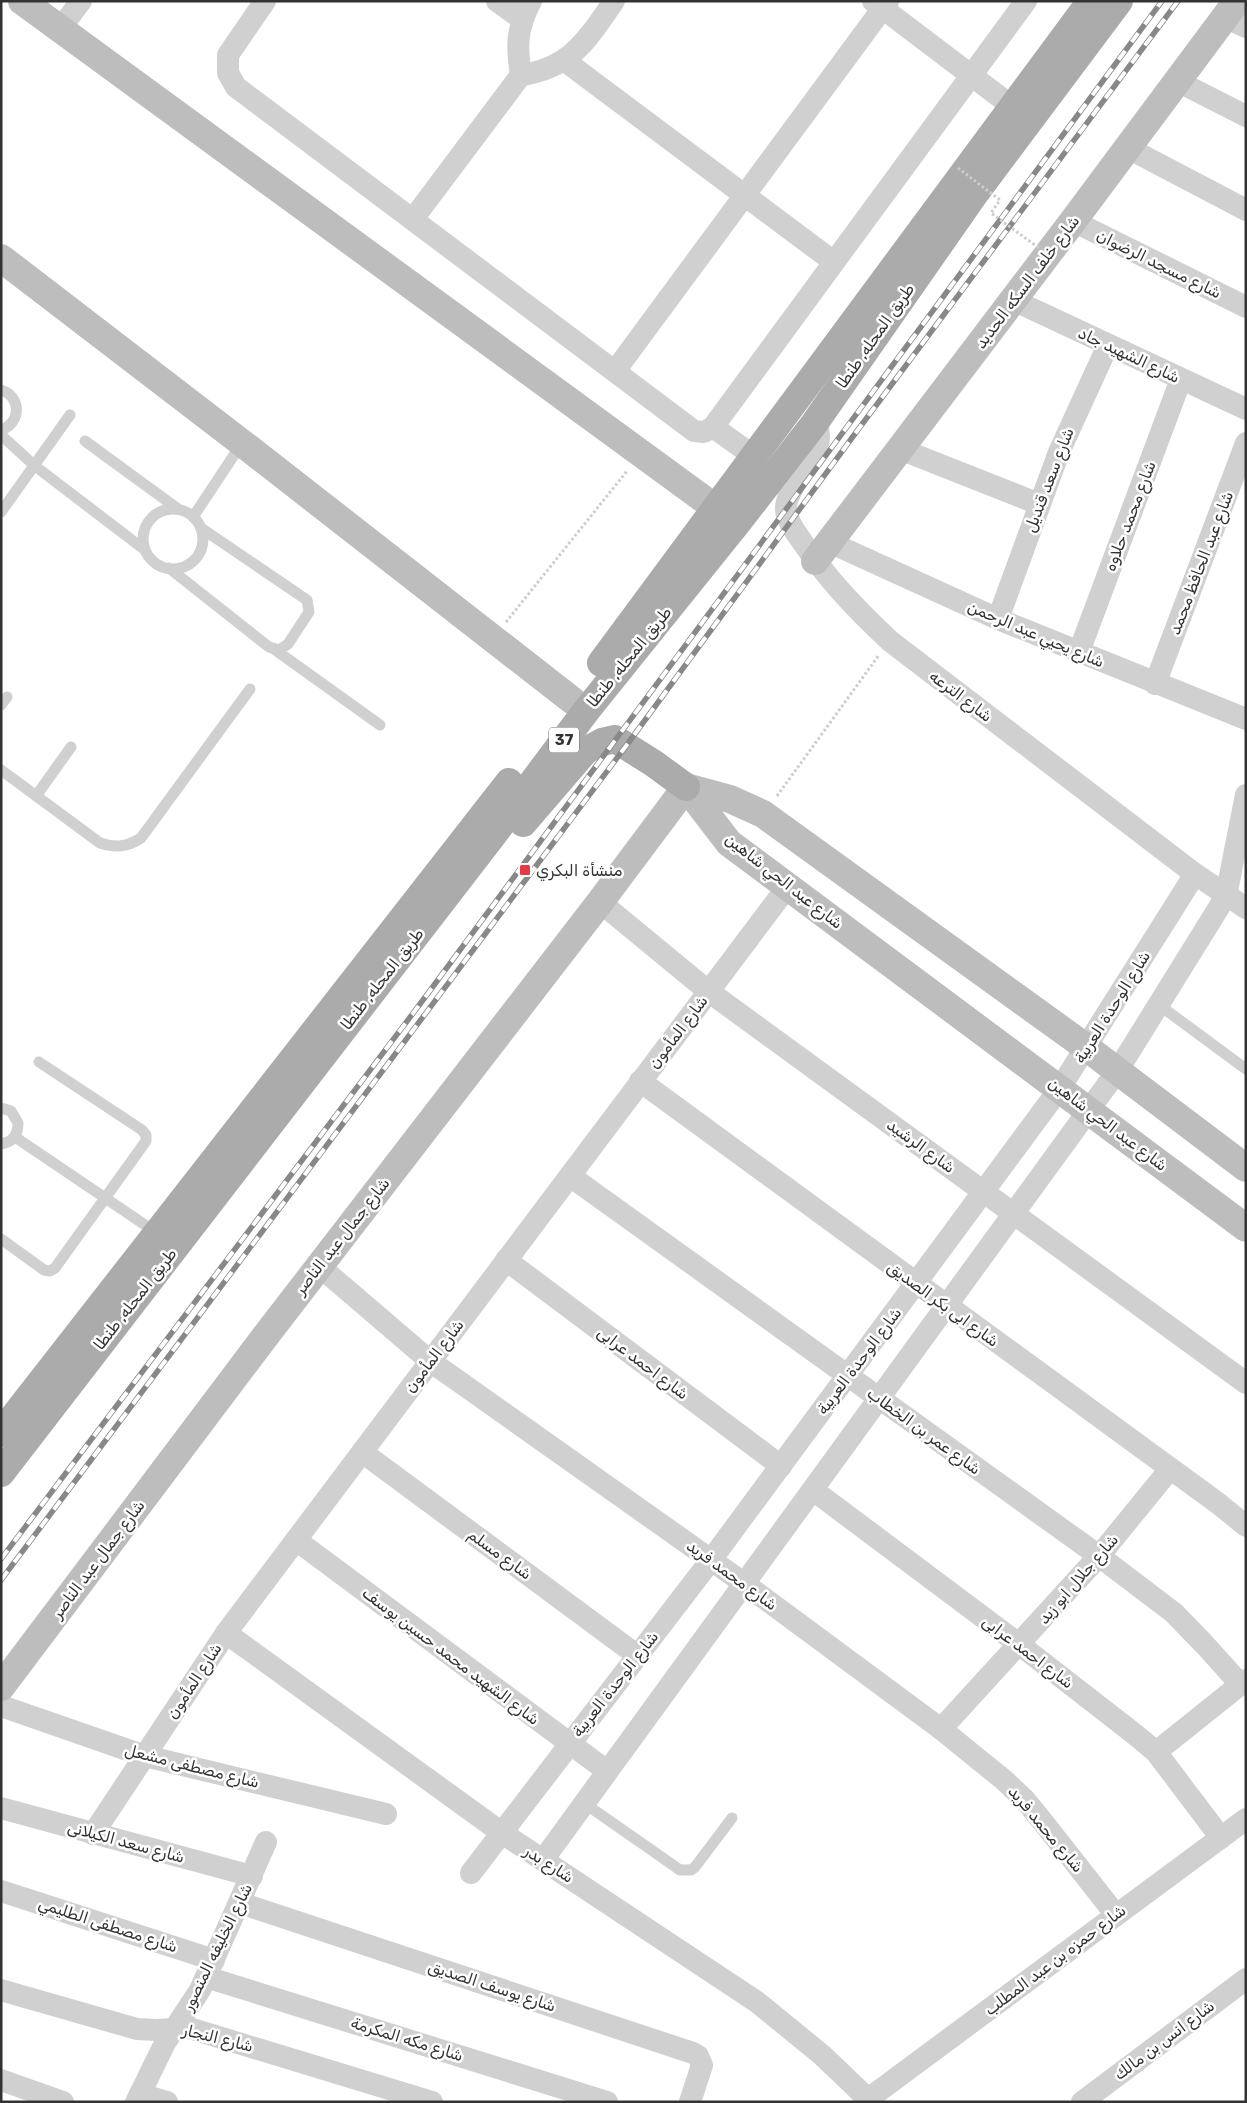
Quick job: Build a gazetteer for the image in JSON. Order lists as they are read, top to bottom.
{
  "streets": {
    "main road": ["طريق المحله, طنطا", "37"],
    "street": [
      "شارع مسجد الرضوان",
      "شارع خلف السكه الحديد",
      "شارع الشهيد جاد",
      "شارع سعد قنديل",
      "شارع محمد حلاوه",
      "شارع عبد الحافظ محمد",
      "شارع يحيي عبد الرحمن",
      "شارع الترعه",
      "شارع عبد الحي شاهين",
      "شارع الوحدة العربية",
      "شارع المأمون",
      "شارع الرشيد",
      "شارع جمال عبد الناصر",
      "شارع ابى بكر الصديق",
      "شارع احمد عرابى",
      "شارع عمر بن الخطاب",
      "شارع مسلم",
      "شارع محمد فريد",
      "شارع جلال ابو زيد",
      "شارع الشهيد محمد حسين يوسف",
      "شارع مصطفى مشعل",
      "شارع سعد الكيلانى",
      "شارع بدر",
      "شارع مصطفى الطليمي",
      "شارع الخليفه المنصور",
      "شارع حمزه بن عبد المطلب",
      "شارع يوسف الصديق",
      "شارع النجار",
      "شارع مكه المكرمة",
      "شارع انس بن مالك"
    ]
  },
  "crossings": [
    ["شارع مسجد الرضوان", "شارع خلف السكه الحديد"],
    ["شارع خلف السكه الحديد", "شارع الشهيد جاد"],
    ["شارع خلف السكه الحديد", "شارع يحيي عبد الرحمن"],
    ["شارع خلف السكه الحديد", "شارع الترعه"],
    ["طريق المحله, طنطا", "شارع الترعه"],
    ["شارع الشهيد جاد", "شارع سعد قنديل"],
    ["شارع الشهيد جاد", "شارع محمد حلاوه"],
    ["شارع سعد قنديل", "شارع يحيي عبد الرحمن"],
    ["شارع محمد حلاوه", "شارع يحيي عبد الرحمن"],
    ["شارع عبد الحافظ محمد", "شارع يحيي عبد الرحمن"],
    ["شارع يحيي عبد الرحمن", "شارع الترعه"],
    ["شارع الترعه", "شارع الوحدة العربية"],
    ["شارع عبد الحي شاهين", "شارع الوحدة العربية"],
    ["شارع عبد الحي شاهين", "شارع المأمون"],
    ["شارع عبد الحي شاهين", "شارع جمال عبد الناصر"],
    ["شارع الوحدة العربية", "شارع الرشيد"],
    ["شارع الوحدة العربية", "شارع ابى بكر الصديق"],
    ["شارع الوحدة العربية", "شارع احمد عرابى"],
    ["شارع الوحدة العربية", "شارع عمر بن الخطاب"],
    ["شارع الوحدة العربية", "شارع مسلم"],
    ["شارع الوحدة العربية", "شارع محمد فريد"],
    ["شارع الوحدة العربية", "شارع الشهيد محمد حسين يوسف"],
    ["شارع الوحدة العربية", "شارع بدر"],
    ["شارع المأمون", "شارع الرشيد"],
    ["شارع المأمون", "شارع ابى بكر الصديق"],
    ["شارع المأمون", "شارع احمد عرابى"],
    ["شارع المأمون", "شارع عمر بن الخطاب"],
    ["شارع المأمون", "شارع مسلم"],
    ["شارع المأمون", "شارع محمد فريد"],
    ["شارع المأمون", "شارع الشهيد محمد حسين يوسف"],
    ["شارع المأمون", "شارع مصطفى مشعل"],
    ["شارع المأمون", "شارع سعد الكيلانى"],
    ["شارع المأمون", "شارع بدر"],
    ["شارع الرشيد", "شارع جمال عبد الناصر"],
    ["شارع جمال عبد الناصر", "شارع محمد فريد"],
    ["شارع ابى بكر الصديق", "شارع جلال ابو زيد"],
    ["شارع احمد عرابى", "شارع جلال ابو زيد"],
    ["شارع احمد عرابى", "شارع حمزه بن عبد المطلب"],
    ["شارع عمر بن الخطاب", "شارع جلال ابو زيد"],
    ["شارع محمد فريد", "شارع جلال ابو زيد"],
    ["شارع محمد فريد", "شارع حمزه بن عبد المطلب"],
    ["شارع سعد الكيلانى", "شارع الخليفه المنصور"],
    ["شارع بدر", "شارع حمزه بن عبد المطلب"],
    ["شارع مصطفى الطليمي", "شارع الخليفه المنصور"],
    ["شارع مصطفى الطليمي", "شارع مكه المكرمة"],
    ["شارع الخليفه المنصور", "شارع يوسف الصديق"],
    ["شارع الخليفه المنصور", "شارع النجار"],
    ["شارع الخليفه المنصور", "شارع مكه المكرمة"]
  ],
  "places": {
    "transit": ["منشأة البكري"]
  }
}
